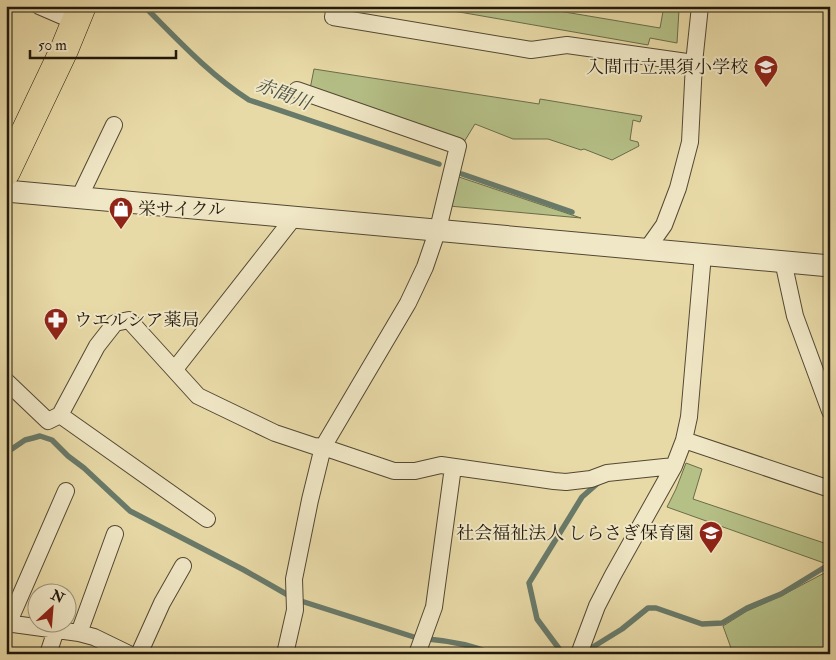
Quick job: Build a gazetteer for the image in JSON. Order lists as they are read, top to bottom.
{
  "water": ["赤間川"],
  "places": {
    "school or university": ["入間市立黒須小学校", "社会福祉法人 しらさぎ保育園"],
    "shop": ["栄サイクル"],
    "pharmacy": ["ウエルシア薬局"]
  },
  "scale_bar": "50 m",
  "north": "top right"
}
